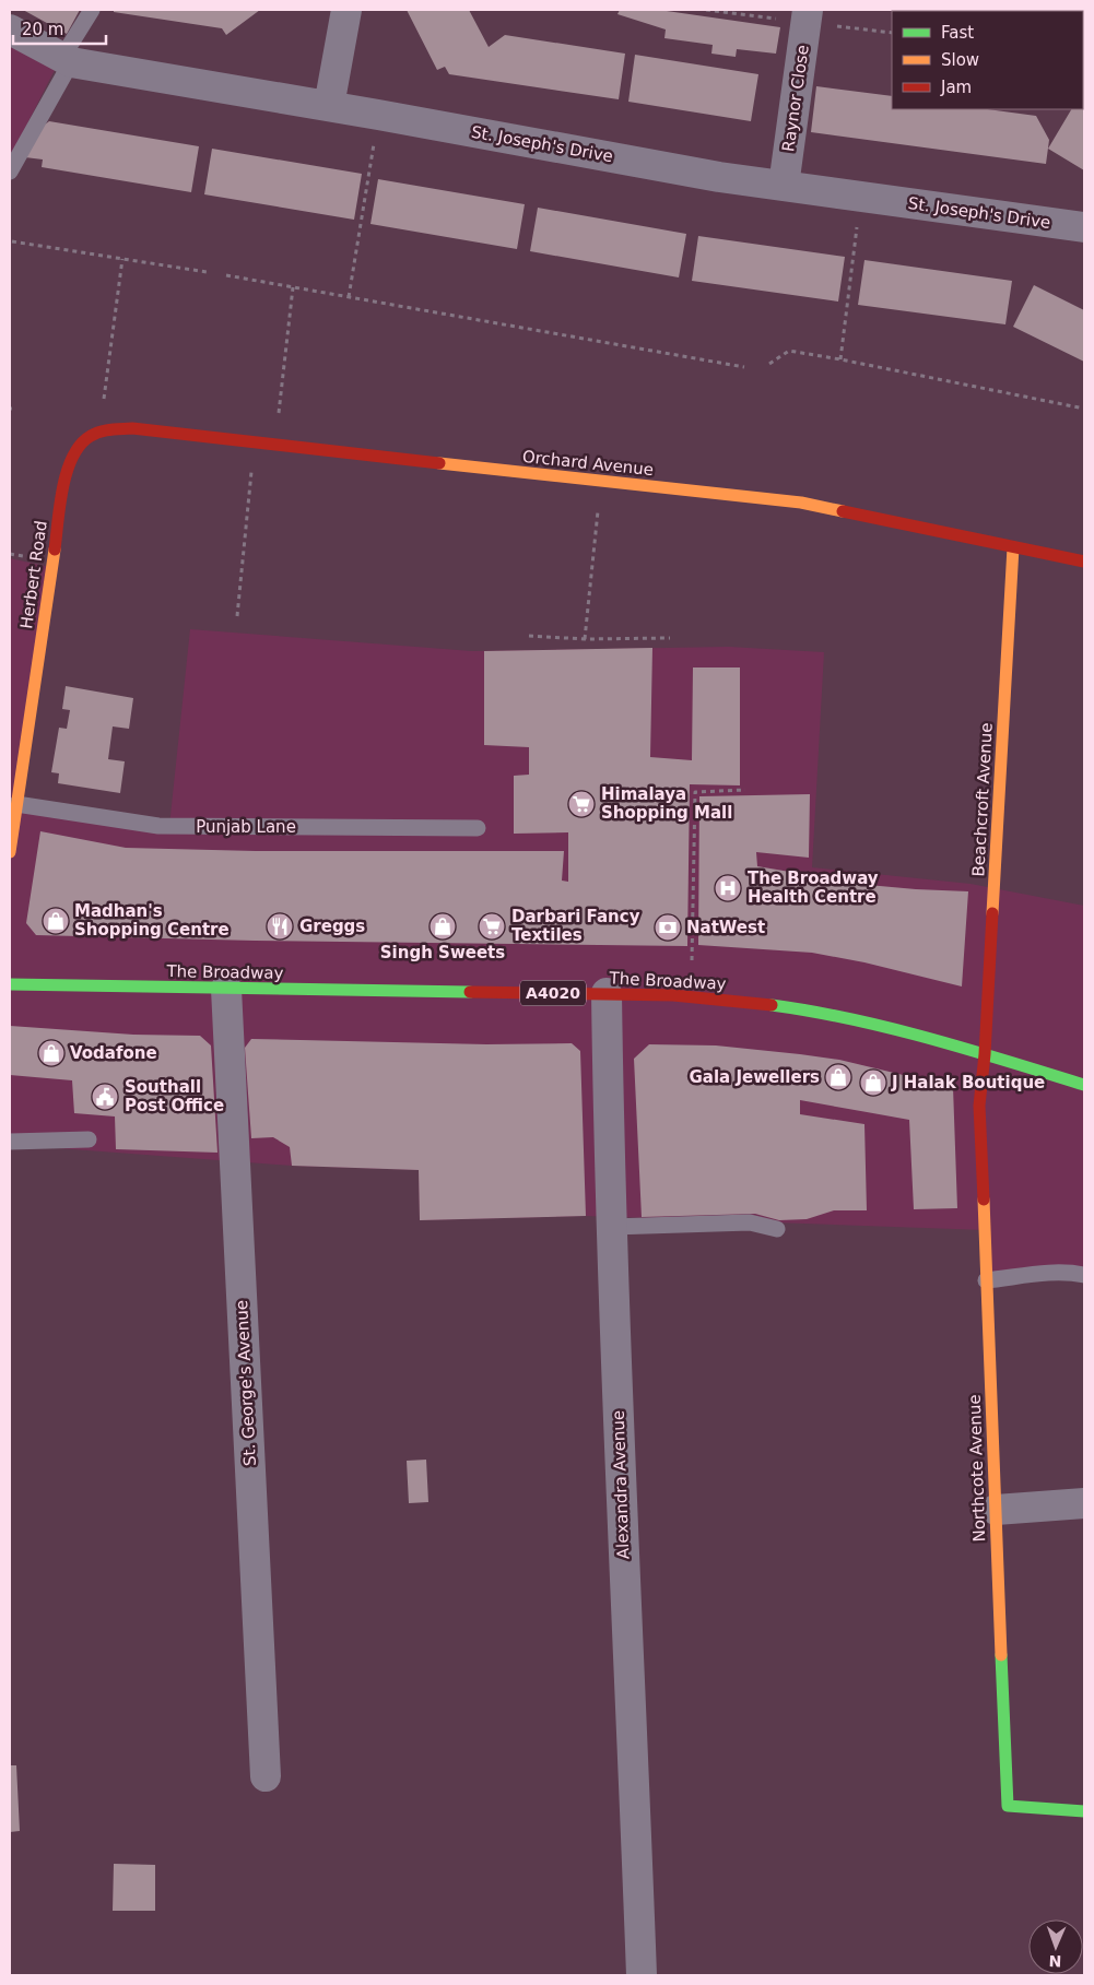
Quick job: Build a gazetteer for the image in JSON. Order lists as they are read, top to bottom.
{
  "streets": {
    "street": [
      "Raynor Close",
      "St. Joseph's Drive",
      "Orchard Avenue",
      "Herbert Road",
      "Beachcroft Avenue",
      "The Broadway",
      "A4020",
      "St. George's Avenue",
      "Northcote Avenue",
      "Alexandra Avenue"
    ],
    "lane": ["Punjab Lane"]
  },
  "crossings": [
    ["Raynor Close", "St. Joseph's Drive"],
    ["Orchard Avenue", "Herbert Road"],
    ["Orchard Avenue", "Beachcroft Avenue"],
    ["Herbert Road", "Punjab Lane"],
    ["Beachcroft Avenue", "The Broadway"],
    ["Beachcroft Avenue", "Northcote Avenue"],
    ["The Broadway", "St. George's Avenue"],
    ["The Broadway", "Northcote Avenue"],
    ["The Broadway", "Alexandra Avenue"]
  ],
  "places": {
    "supermarket": ["Himalaya Shopping Mall", "Darbari Fancy Textiles"],
    "hospital": ["The Broadway Health Centre"],
    "shop": [
      "Madhan's Shopping Centre",
      "Singh Sweets",
      "Vodafone",
      "Gala Jewellers",
      "J Halak Boutique"
    ],
    "restaurant": ["Greggs"],
    "bank": ["NatWest"],
    "public building": ["Southall Post Office"]
  },
  "legend": ["Fast", "Slow", "Jam"],
  "scale_bar": "20 m",
  "north": "bottom"
}
